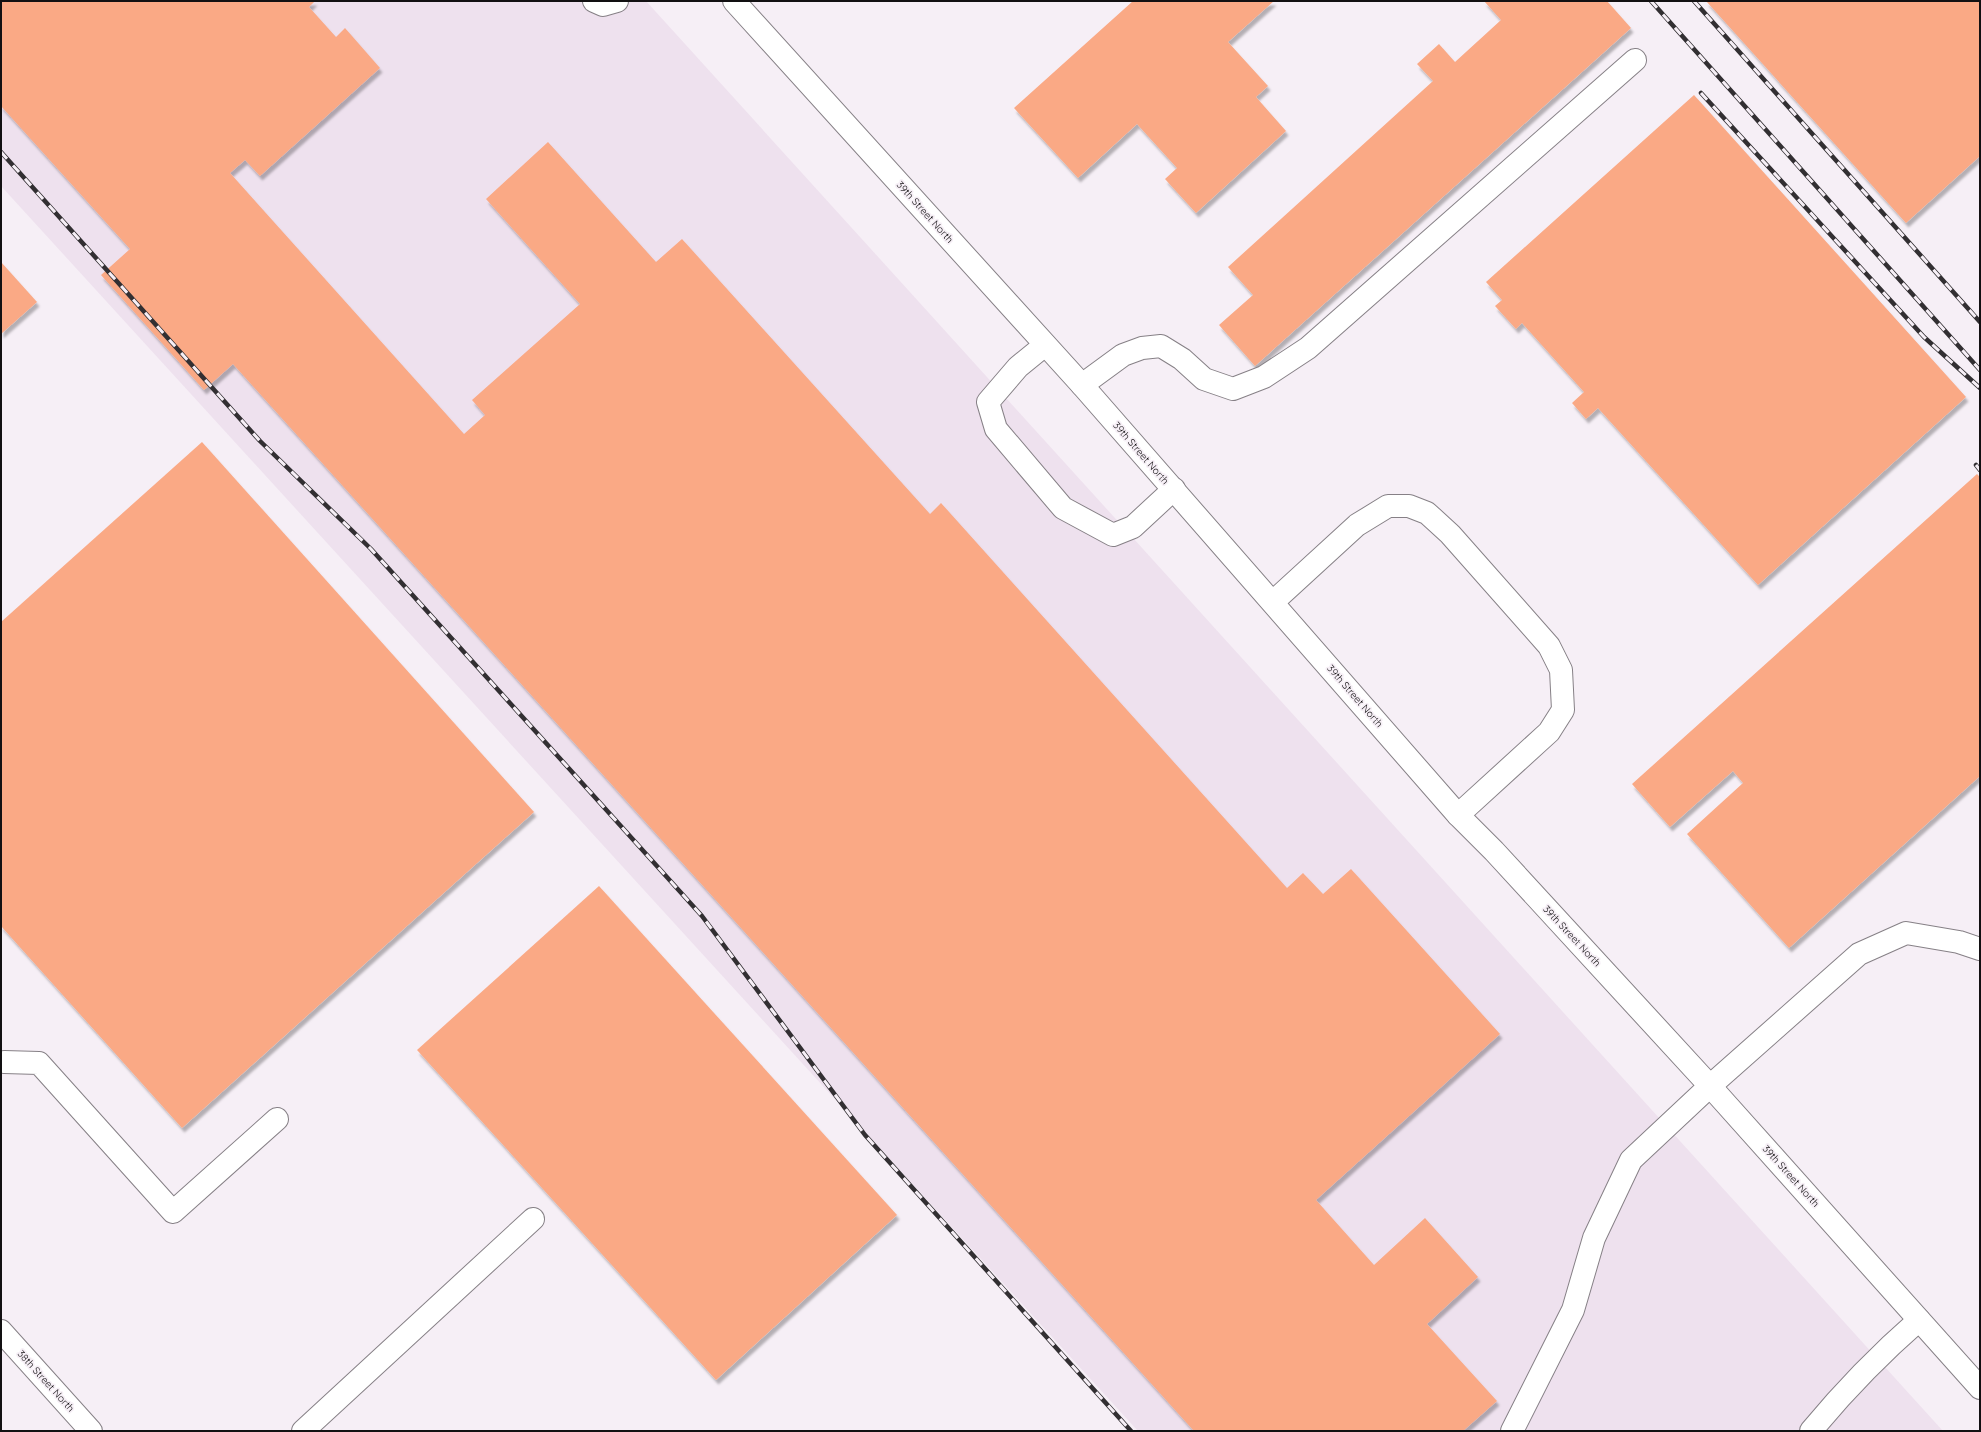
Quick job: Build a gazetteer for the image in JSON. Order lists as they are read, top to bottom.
{
  "streets": {
    "street": ["39th Street North", "38th Street North"]
  }
}
